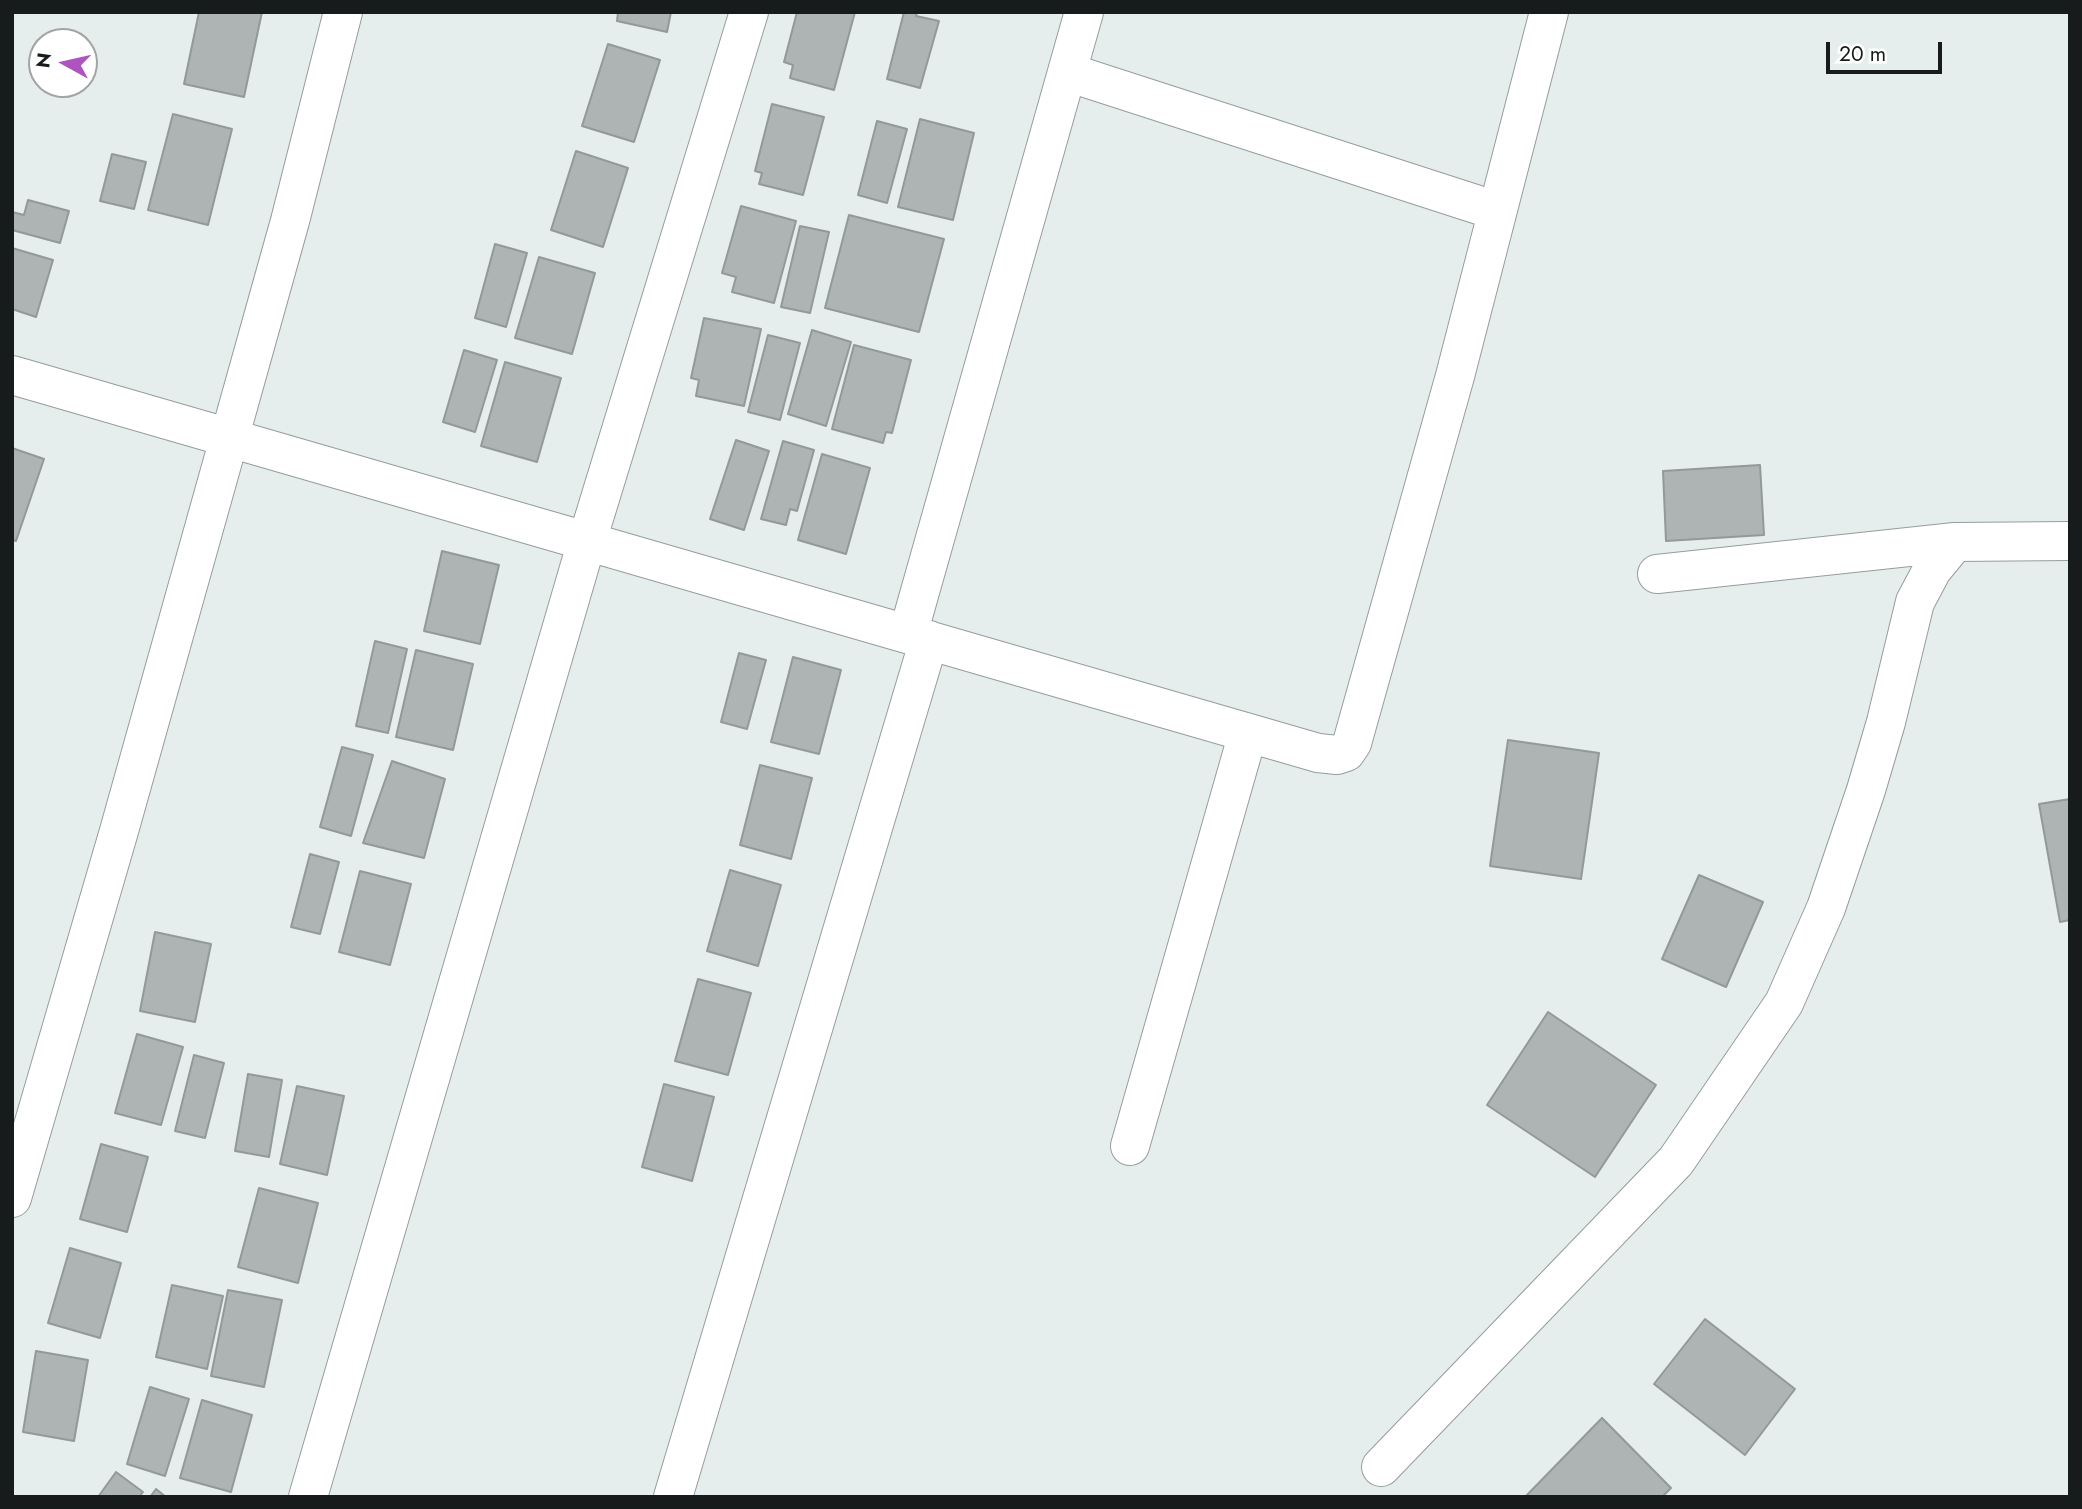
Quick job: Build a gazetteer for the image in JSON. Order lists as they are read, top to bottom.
{
  "scale_bar": "20 m",
  "north": "left"
}
